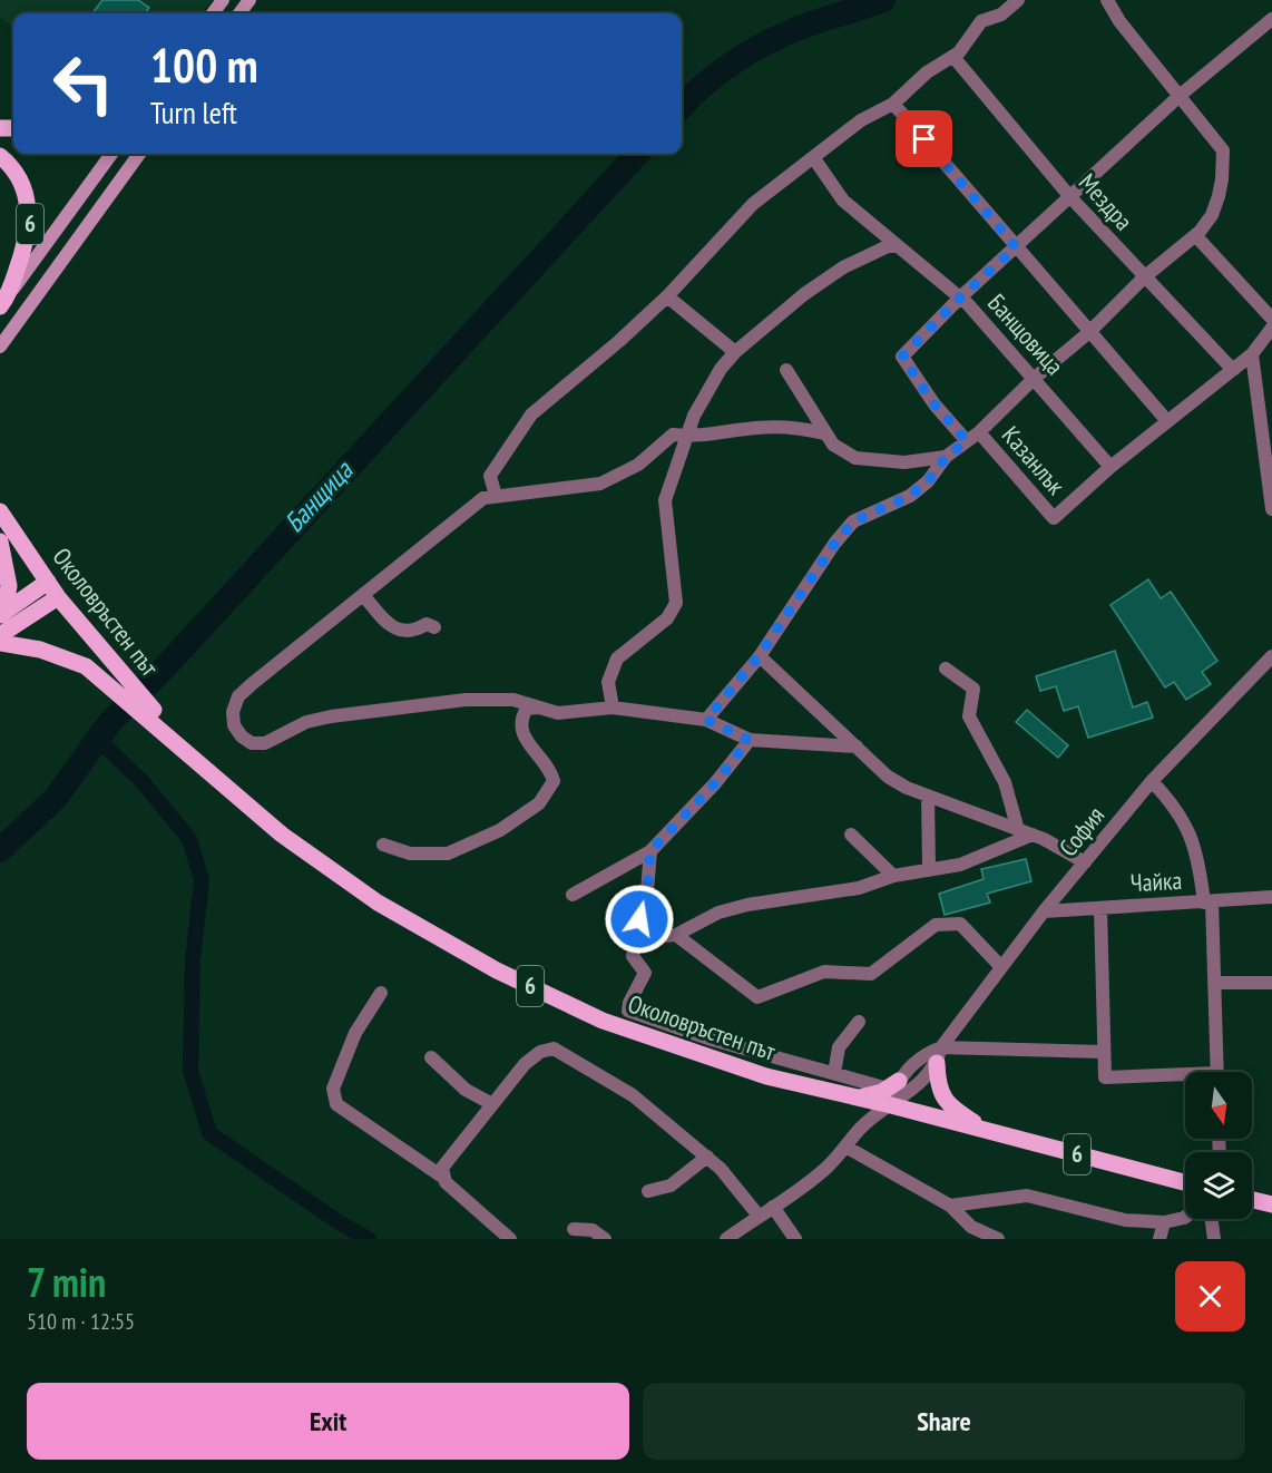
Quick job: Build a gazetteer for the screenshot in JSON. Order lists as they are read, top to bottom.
{
  "streets": {
    "main road": ["6", "Околовръстен път"],
    "street": [
      "Мездра",
      "Банщовица",
      "Казанлък",
      "София",
      "Чайка"
    ]
  },
  "crossings": [
    ["6", "Околовръстен път"],
    ["6", "София"],
    ["Банщовица", "Казанлък"],
    ["Околовръстен път", "София"],
    ["София", "Чайка"]
  ],
  "water": ["Банщица"],
  "north": "bottom",
  "page": {
    "turn": ["100 m", "Turn left"],
    "heading": ["7 min", "510 m · 12:55"],
    "buttons": ["Exit", "Share"]
  }
}
